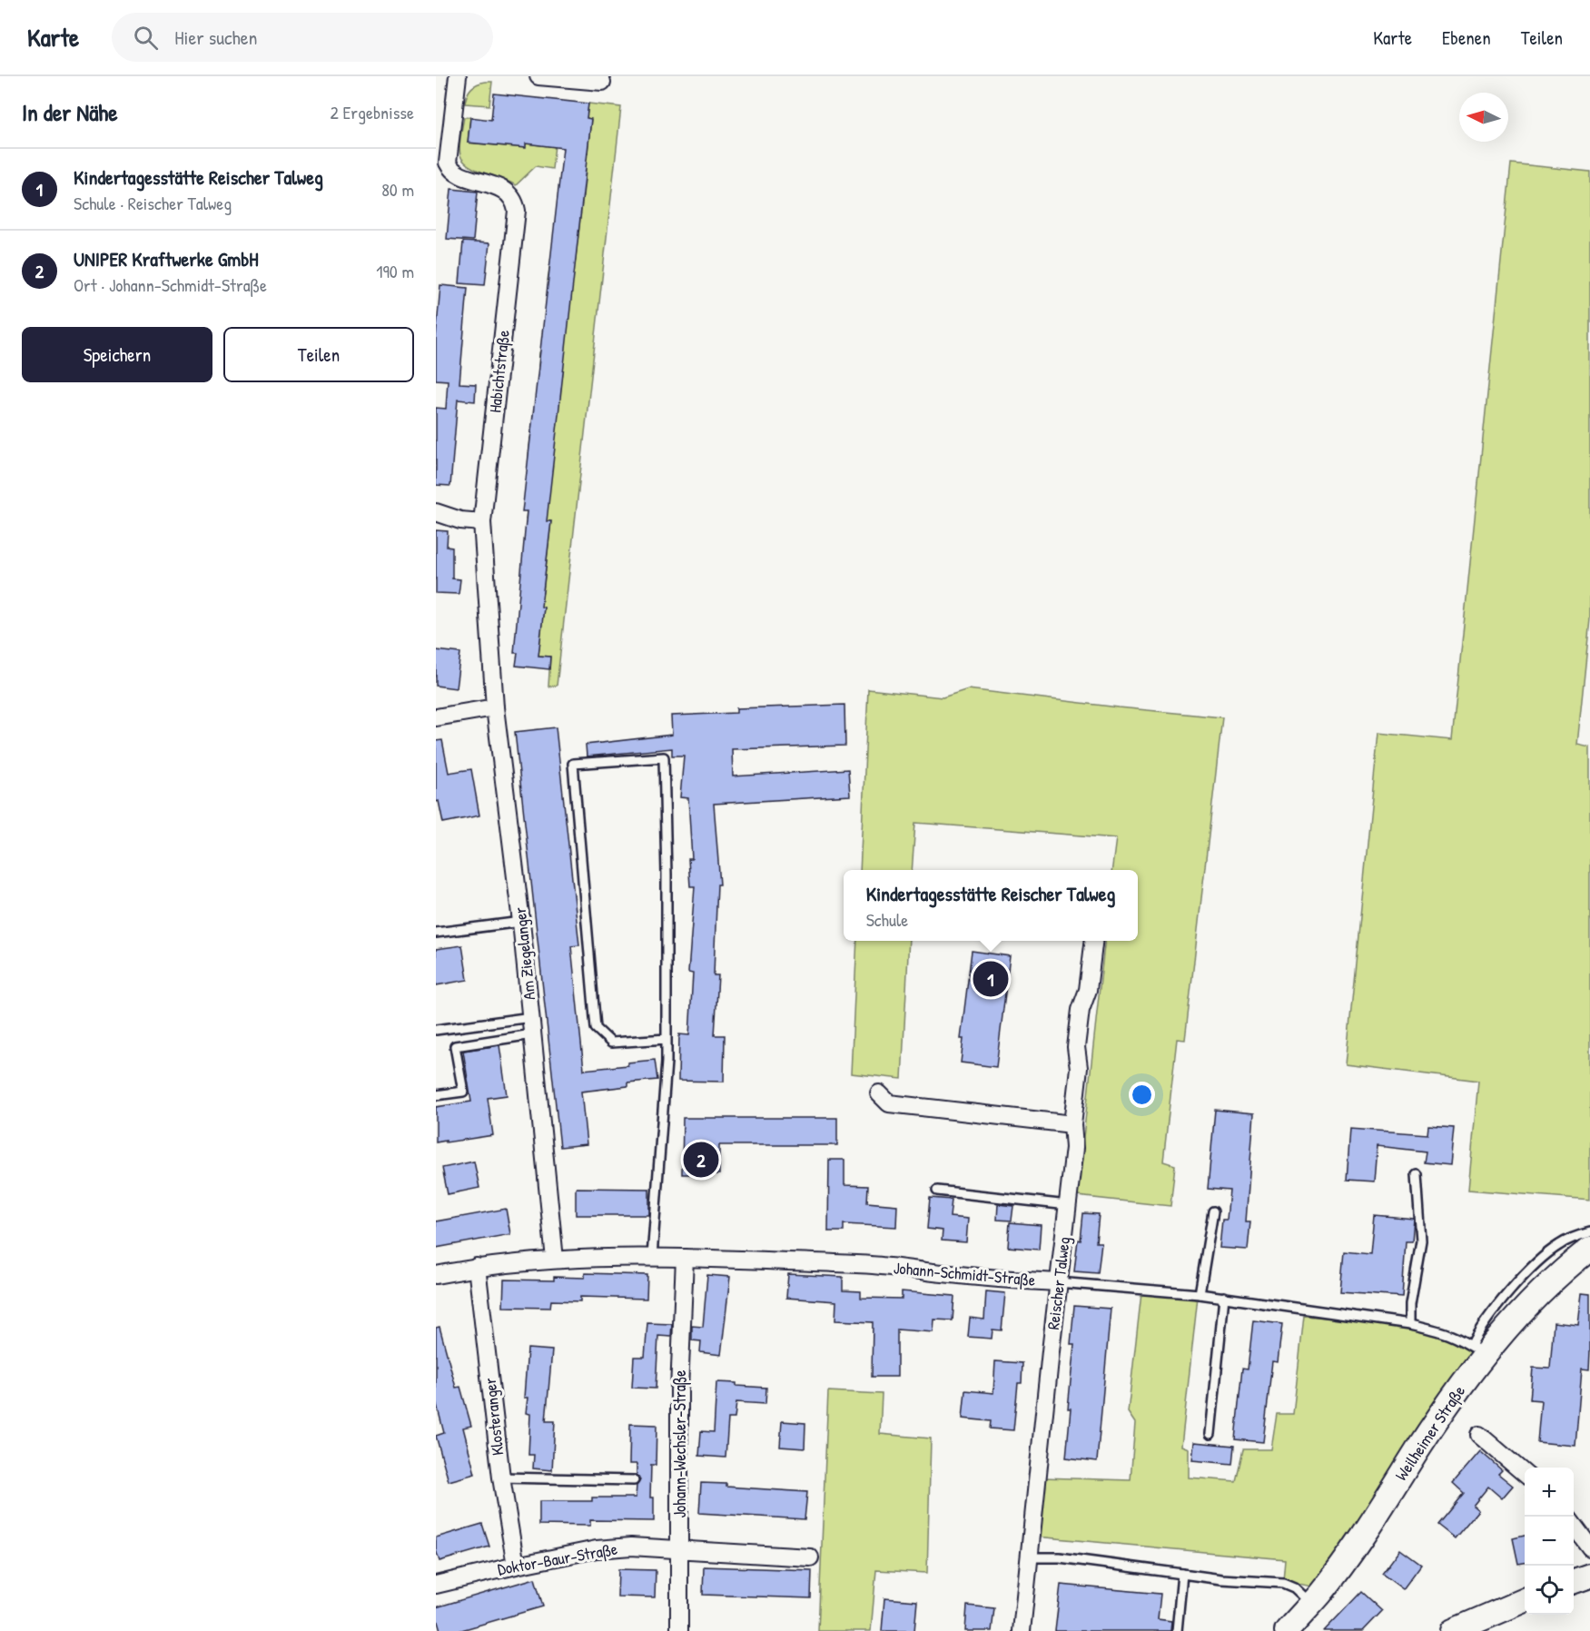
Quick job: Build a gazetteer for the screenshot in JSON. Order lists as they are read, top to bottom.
{
  "streets": {
    "street": [
      "Habichtstraße",
      "Am Ziegelanger",
      "Johann-Schmidt-Straße",
      "Reischer Talweg",
      "Klosteranger",
      "Weilheimer Straße",
      "Johann-Wechsler-Straße",
      "Doktor-Baur-Straße"
    ]
  },
  "crossings": [
    ["Habichtstraße", "Am Ziegelanger"],
    ["Am Ziegelanger", "Johann-Schmidt-Straße"],
    ["Johann-Schmidt-Straße", "Reischer Talweg"],
    ["Johann-Schmidt-Straße", "Klosteranger"],
    ["Johann-Schmidt-Straße", "Weilheimer Straße"],
    ["Johann-Schmidt-Straße", "Johann-Wechsler-Straße"],
    ["Klosteranger", "Doktor-Baur-Straße"],
    ["Johann-Wechsler-Straße", "Doktor-Baur-Straße"]
  ],
  "north": "left",
  "page": {
    "header": "Karte",
    "search": "Hier suchen",
    "nav": ["Karte", "Ebenen", "Teilen"],
    "heading": ["In der Nähe", "2 Ergebnisse"],
    "list": [
      {
        "mark": "1",
        "name": "Kindertagesstätte Reischer Talweg",
        "note": "Schule · Reischer Talweg",
        "value": "80 m"
      },
      {
        "mark": "2",
        "name": "UNIPER Kraftwerke GmbH",
        "note": "Ort · Johann-Schmidt-Straße",
        "value": "190 m"
      }
    ],
    "buttons": ["Speichern", "Teilen"],
    "popup": ["Kindertagesstätte Reischer Talweg", "Schule"],
    "pins": ["1", "2"],
    "map_buttons": ["+", "−"]
  }
}
